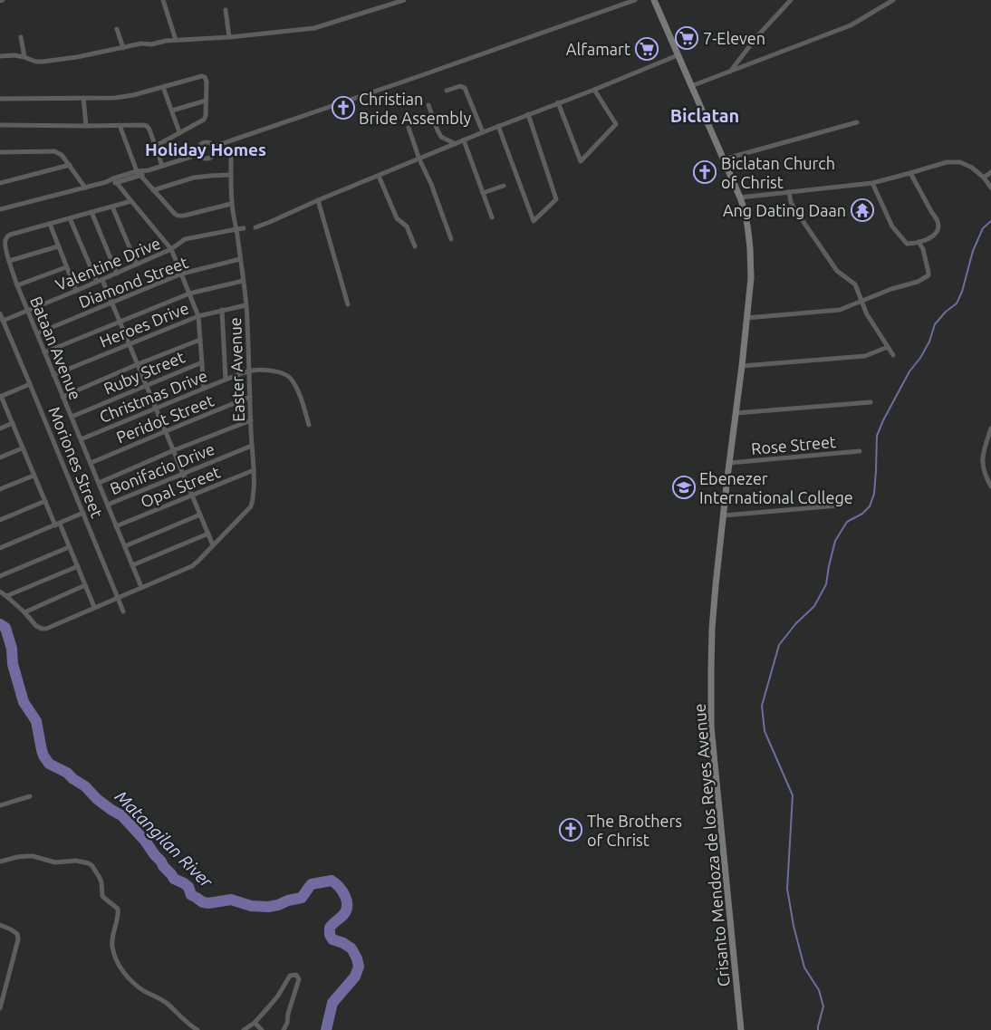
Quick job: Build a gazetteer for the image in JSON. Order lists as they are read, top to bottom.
{
  "streets": {
    "main road": ["Crisanto Mendoza de los Reyes Avenue"],
    "street": [
      "Valentine Drive",
      "Diamond Street",
      "Heroes Drive",
      "Bataan Avenue",
      "Easter Avenue",
      "Ruby Street",
      "Christmas Drive",
      "Peridot Street",
      "Rose Street",
      "Moriones Street",
      "Bonifacio Drive",
      "Opal Street"
    ]
  },
  "crossings": [
    ["Valentine Drive", "Bataan Avenue"],
    ["Valentine Drive", "Moriones Street"],
    ["Diamond Street", "Bataan Avenue"],
    ["Diamond Street", "Easter Avenue"],
    ["Heroes Drive", "Bataan Avenue"],
    ["Heroes Drive", "Easter Avenue"],
    ["Bataan Avenue", "Easter Avenue"],
    ["Bataan Avenue", "Ruby Street"],
    ["Bataan Avenue", "Christmas Drive"],
    ["Bataan Avenue", "Peridot Street"],
    ["Bataan Avenue", "Bonifacio Drive"],
    ["Bataan Avenue", "Opal Street"],
    ["Easter Avenue", "Christmas Drive"],
    ["Easter Avenue", "Peridot Street"],
    ["Easter Avenue", "Moriones Street"],
    ["Easter Avenue", "Bonifacio Drive"],
    ["Easter Avenue", "Opal Street"],
    ["Rose Street", "Crisanto Mendoza de los Reyes Avenue"]
  ],
  "districts": ["Biclatan", "Holiday Homes"],
  "water": ["Matangilan River"],
  "places": {
    "supermarket": ["7-Eleven", "Alfamart"],
    "church": ["Christian Bride Assembly", "Biclatan Church of Christ", "The Brothers of Christ"],
    "temple": ["Ang Dating Daan"],
    "school or university": ["Ebenezer International College"]
  }
}
